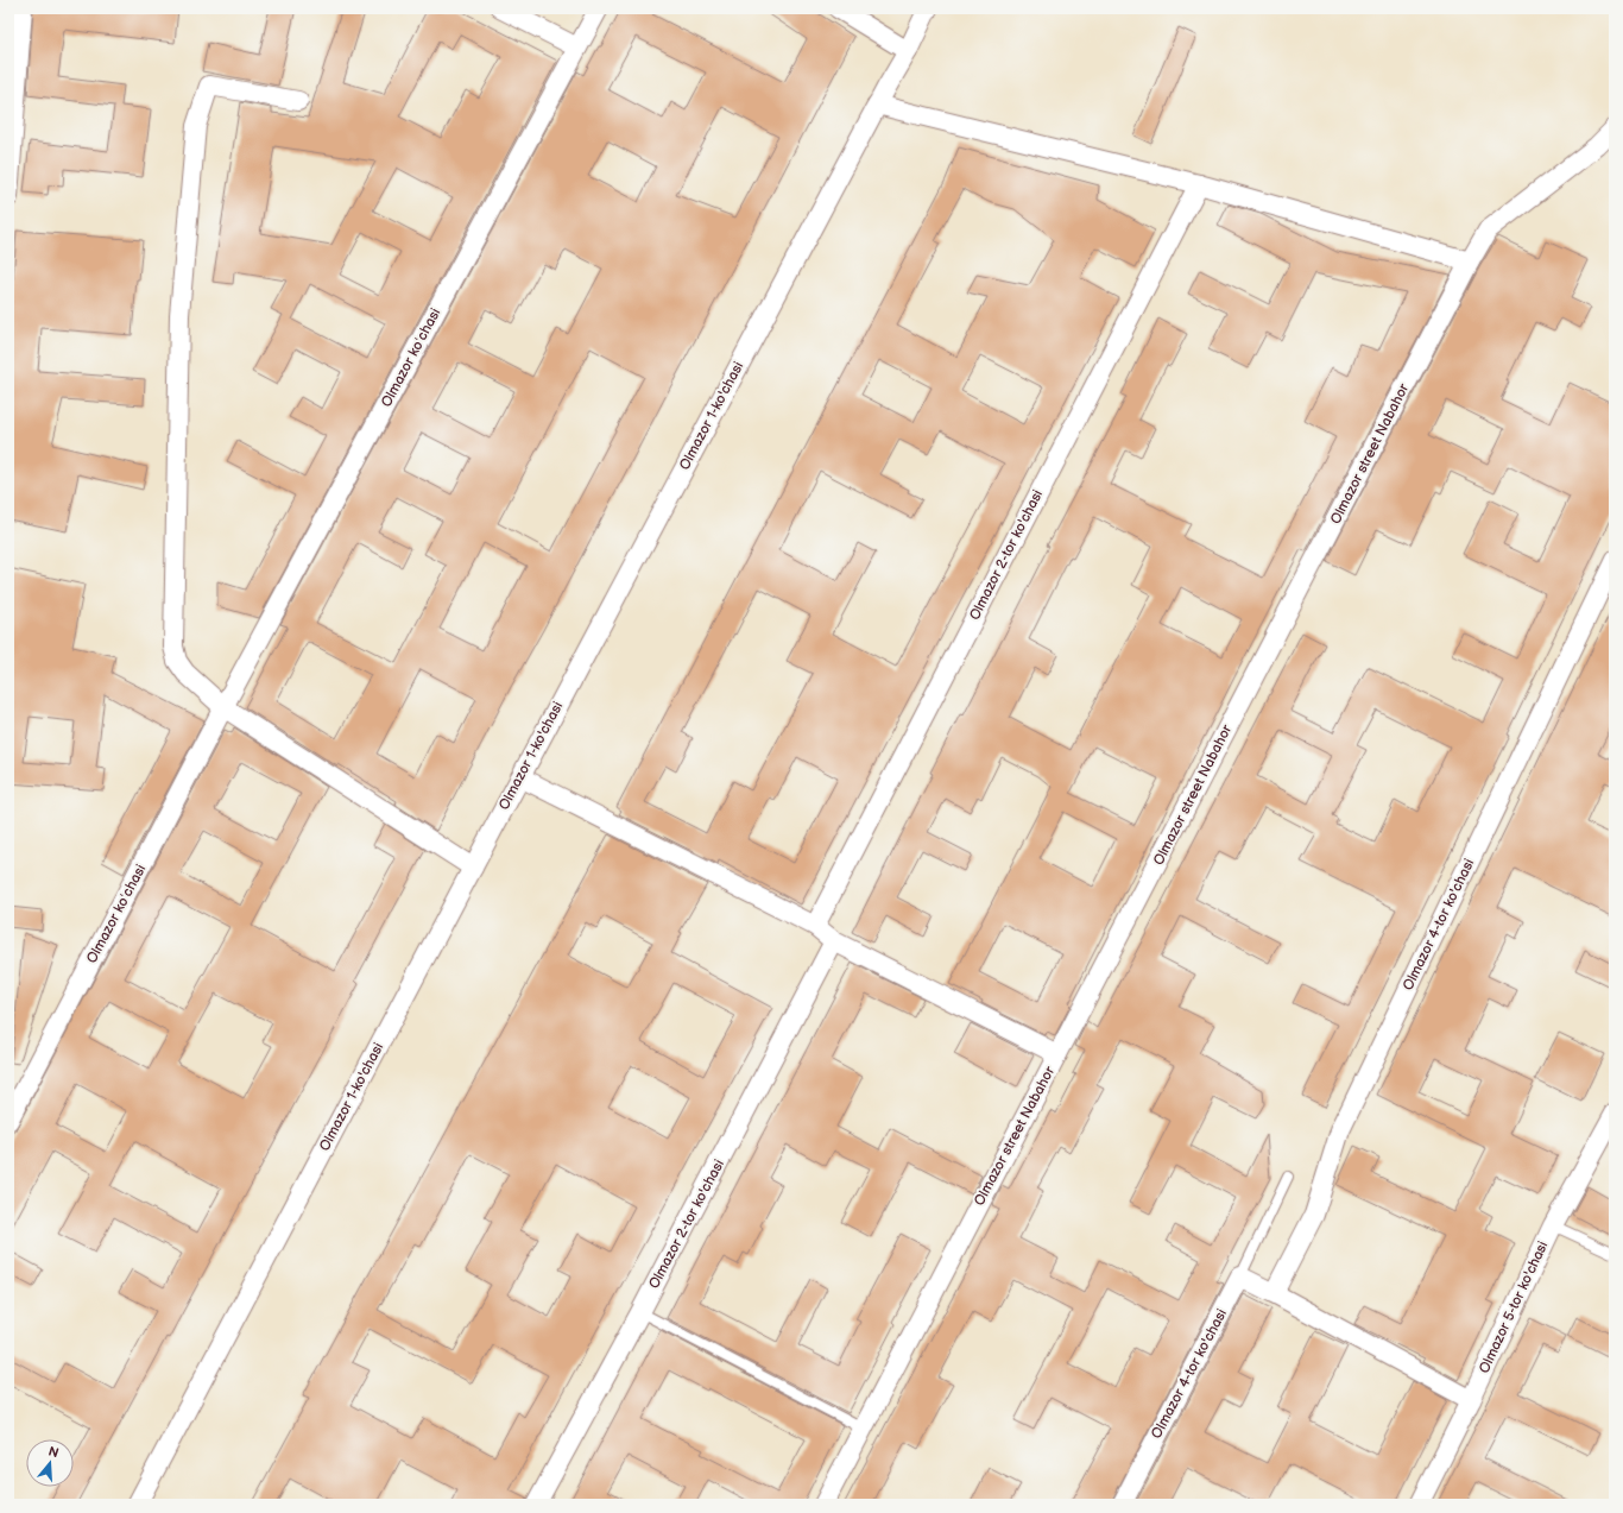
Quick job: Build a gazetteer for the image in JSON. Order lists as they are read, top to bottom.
{
  "streets": {
    "street": [
      "Olmazor koʻchasi",
      "Olmazor 1-ko'chasi",
      "Olmazor street Nabahor",
      "Olmazor 2-tor ko'chasi",
      "Olmazor 4-tor ko'chasi",
      "Olmazor 5-tor ko'chasi"
    ]
  },
  "north": "top"
}
